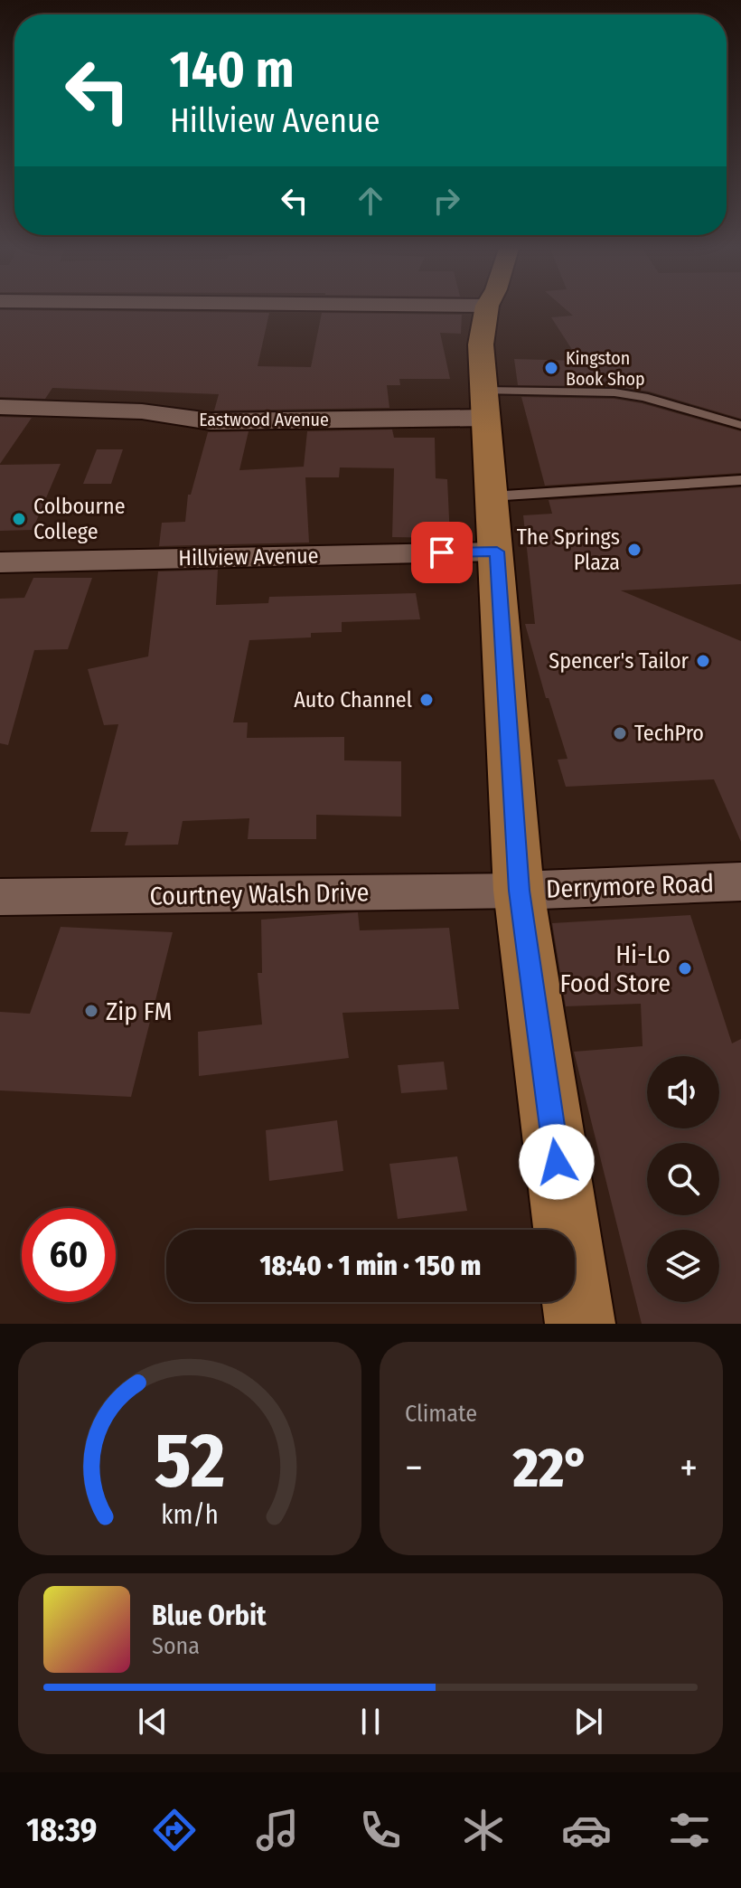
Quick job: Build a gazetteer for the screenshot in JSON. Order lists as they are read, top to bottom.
{
  "streets": {
    "street": [
      "Eastwood Avenue",
      "Hillview Avenue",
      "Derrymore Road",
      "Courtney Walsh Drive"
    ]
  },
  "crossings": [
    ["Derrymore Road", "Courtney Walsh Drive"]
  ],
  "places": [
    "Kingston Book Shop",
    "Colbourne College",
    "The Springs Plaza",
    "Spencer's Tailor",
    "Auto Channel",
    "TechPro",
    "Hi-Lo Food Store",
    "Zip FM"
  ],
  "page": {
    "turn": ["140 m", "Hillview Avenue"],
    "limit": "60",
    "trip": "18:40 · 1 min · 150 m",
    "tile": "Climate",
    "heat": ["−", "22°", "+"],
    "song": ["Blue Orbit", "Sona"],
    "tabs": "18:39",
    "gauge": ["52", "km/h"]
  }
}
